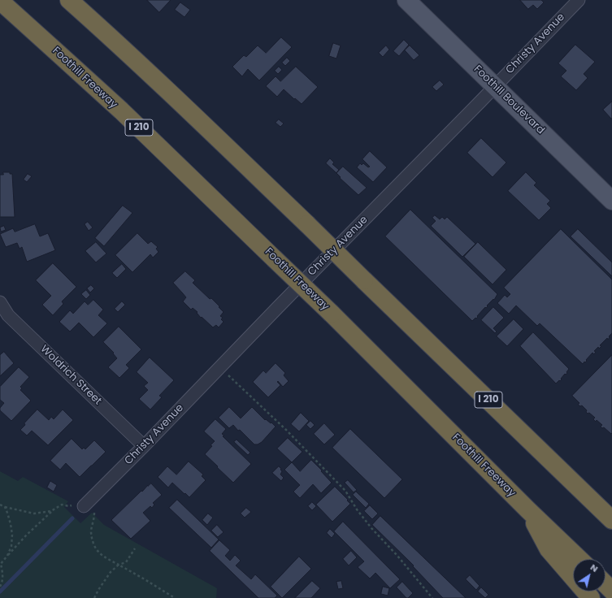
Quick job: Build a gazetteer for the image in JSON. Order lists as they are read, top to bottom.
{
  "streets": {
    "highway": ["Foothill Freeway", "I 210"],
    "main road": ["Foothill Boulevard"],
    "street": ["Christy Avenue", "Woldrich Street"]
  },
  "crossings": [
    ["Christy Avenue", "Foothill Boulevard"],
    ["Christy Avenue", "Woldrich Street"]
  ],
  "north": "top right"
}
